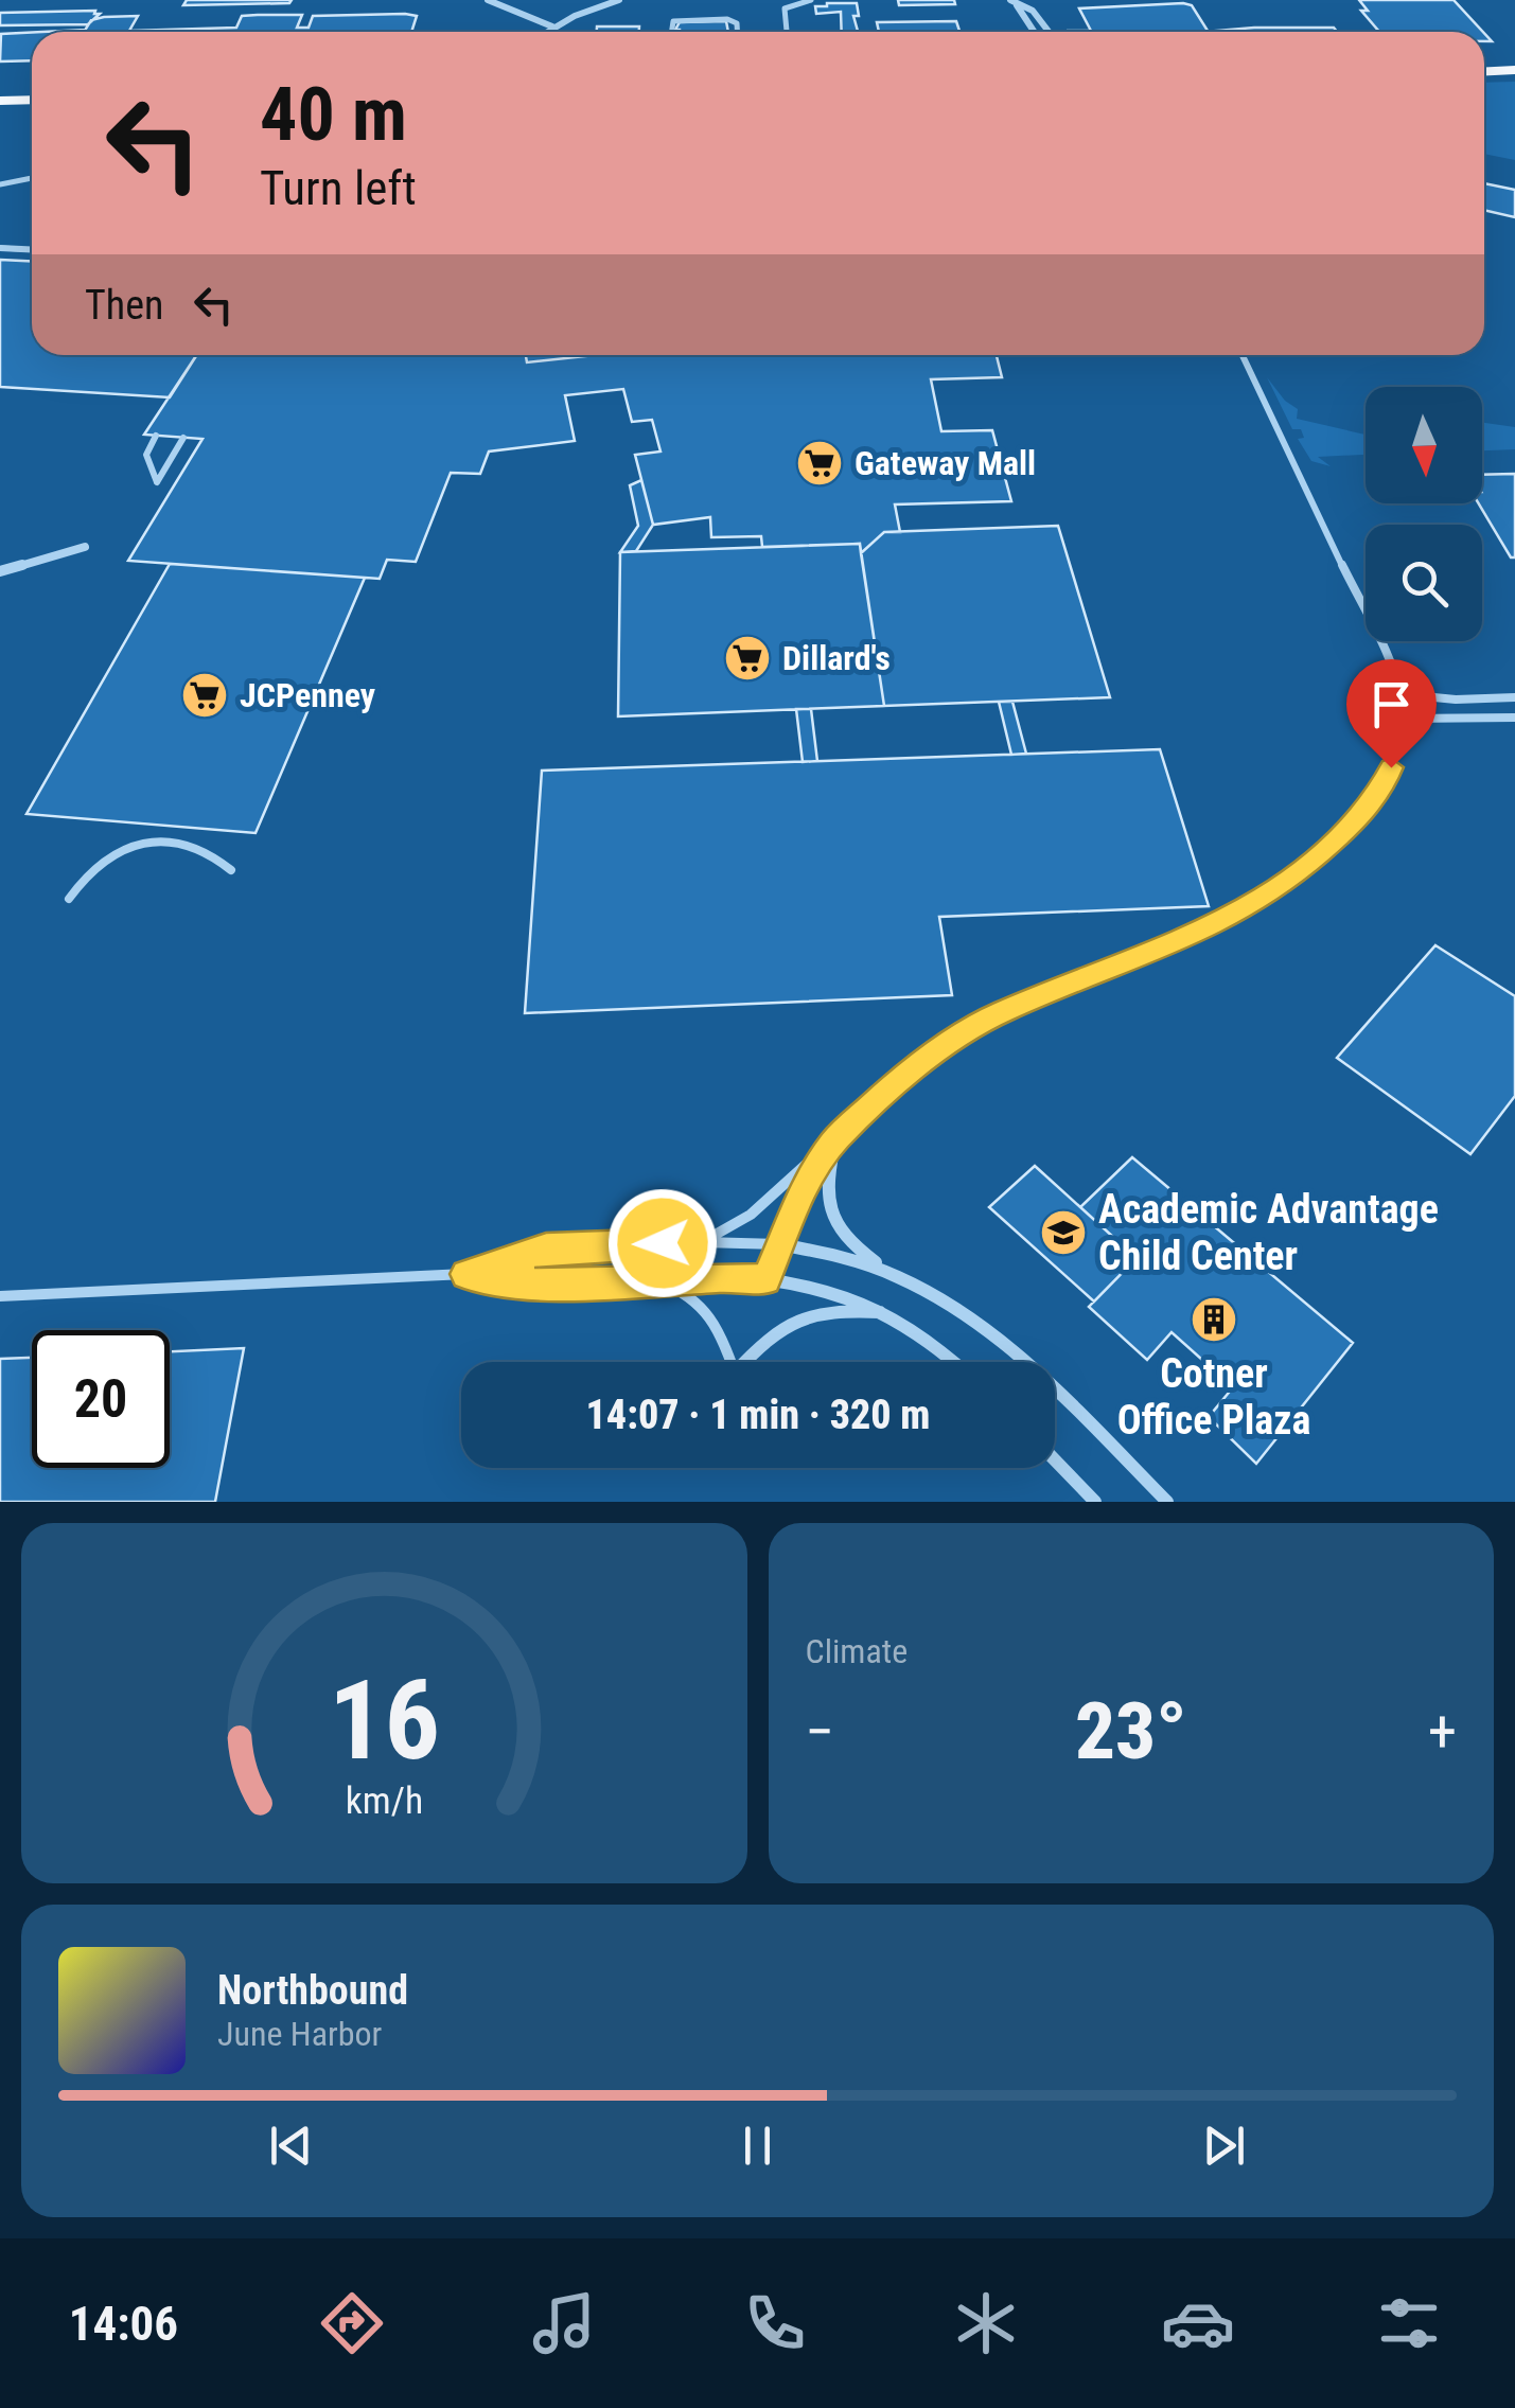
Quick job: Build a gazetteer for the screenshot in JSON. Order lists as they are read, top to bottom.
{
  "places": {
    "supermarket": ["Gateway Mall", "Dillard's", "JCPenney"],
    "school or university": ["Academic Advantage Child Center"],
    "building": ["Cotner Office Plaza"]
  },
  "north": "bottom",
  "page": {
    "turn": ["40 m", "Turn left"],
    "then": "Then",
    "limit": "20",
    "trip": "14:07 · 1 min · 320 m",
    "tile": "Climate",
    "heat": ["−", "23°", "+"],
    "song": ["Northbound", "June Harbor"],
    "tabs": "14:06",
    "gauge": ["16", "km/h"]
  }
}
